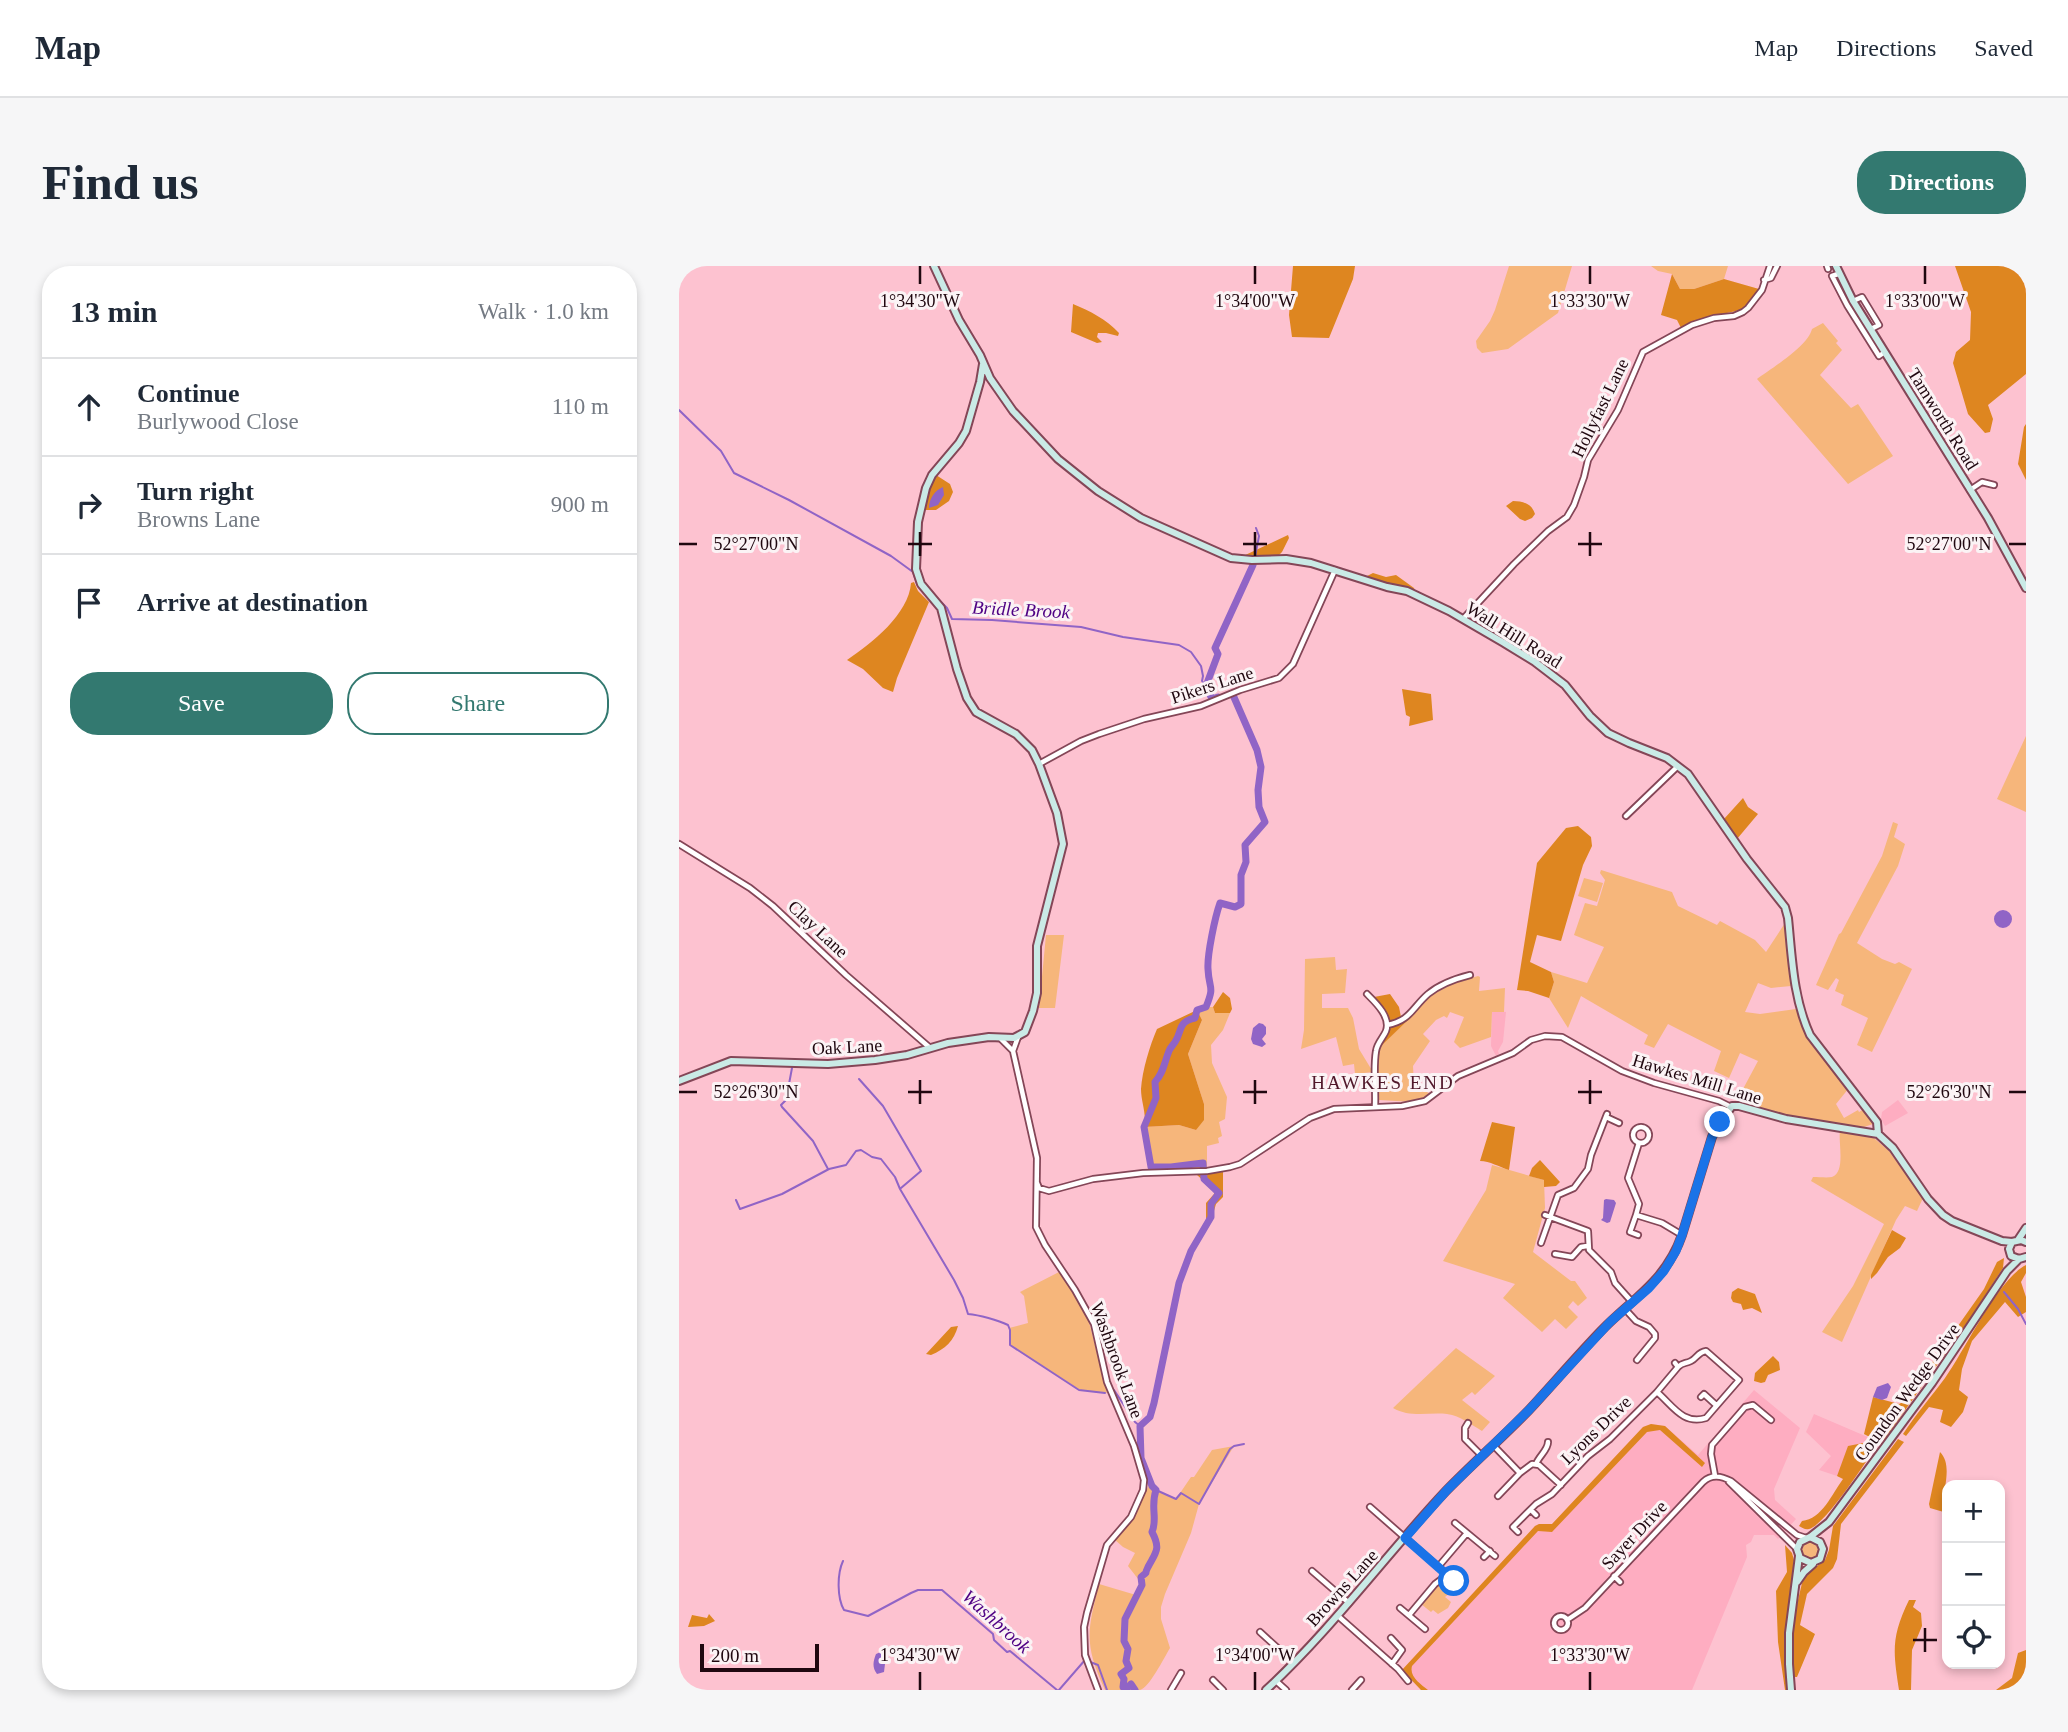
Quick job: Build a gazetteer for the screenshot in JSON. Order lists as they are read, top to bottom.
{
  "streets": {
    "street": [
      "Hollyfast Lane",
      "Tamworth Road",
      "Wall Hill Road",
      "Pikers Lane",
      "Clay Lane",
      "Oak Lane",
      "Hawkes Mill Lane",
      "Washbrook Lane",
      "Coundon Wedge Drive",
      "Lyons Drive",
      "Sayer Drive",
      "Browns Lane"
    ]
  },
  "crossings": [
    ["Hollyfast Lane", "Wall Hill Road"],
    ["Wall Hill Road", "Pikers Lane"],
    ["Wall Hill Road", "Hawkes Mill Lane"],
    ["Wall Hill Road", "Coundon Wedge Drive"],
    ["Clay Lane", "Oak Lane"],
    ["Hawkes Mill Lane", "Washbrook Lane"],
    ["Hawkes Mill Lane", "Browns Lane"]
  ],
  "districts": ["HAWKES END"],
  "water": ["Bridle Brook", "Washbrook"],
  "scale_bar": "200 m",
  "page": {
    "header": "Map",
    "nav": ["Map", "Directions", "Saved"],
    "buttons": [
      "Directions",
      ["Save", "Share"]
    ],
    "title": "Find us",
    "heading": ["13 min", "Walk · 1.0 km"],
    "list": [
      ["Continue", "Burlywood Close", "110 m"],
      ["Turn right", "Browns Lane", "900 m"],
      "Arrive at destination"
    ],
    "map_buttons": ["+", "−"],
    "scale": "200 m"
  },
  "coordinates": [
    "1°34'30\"W",
    "1°34'00\"W",
    "1°33'30\"W",
    "1°33'00\"W",
    "52°27'00\"N",
    "52°26'30\"N"
  ]
}
